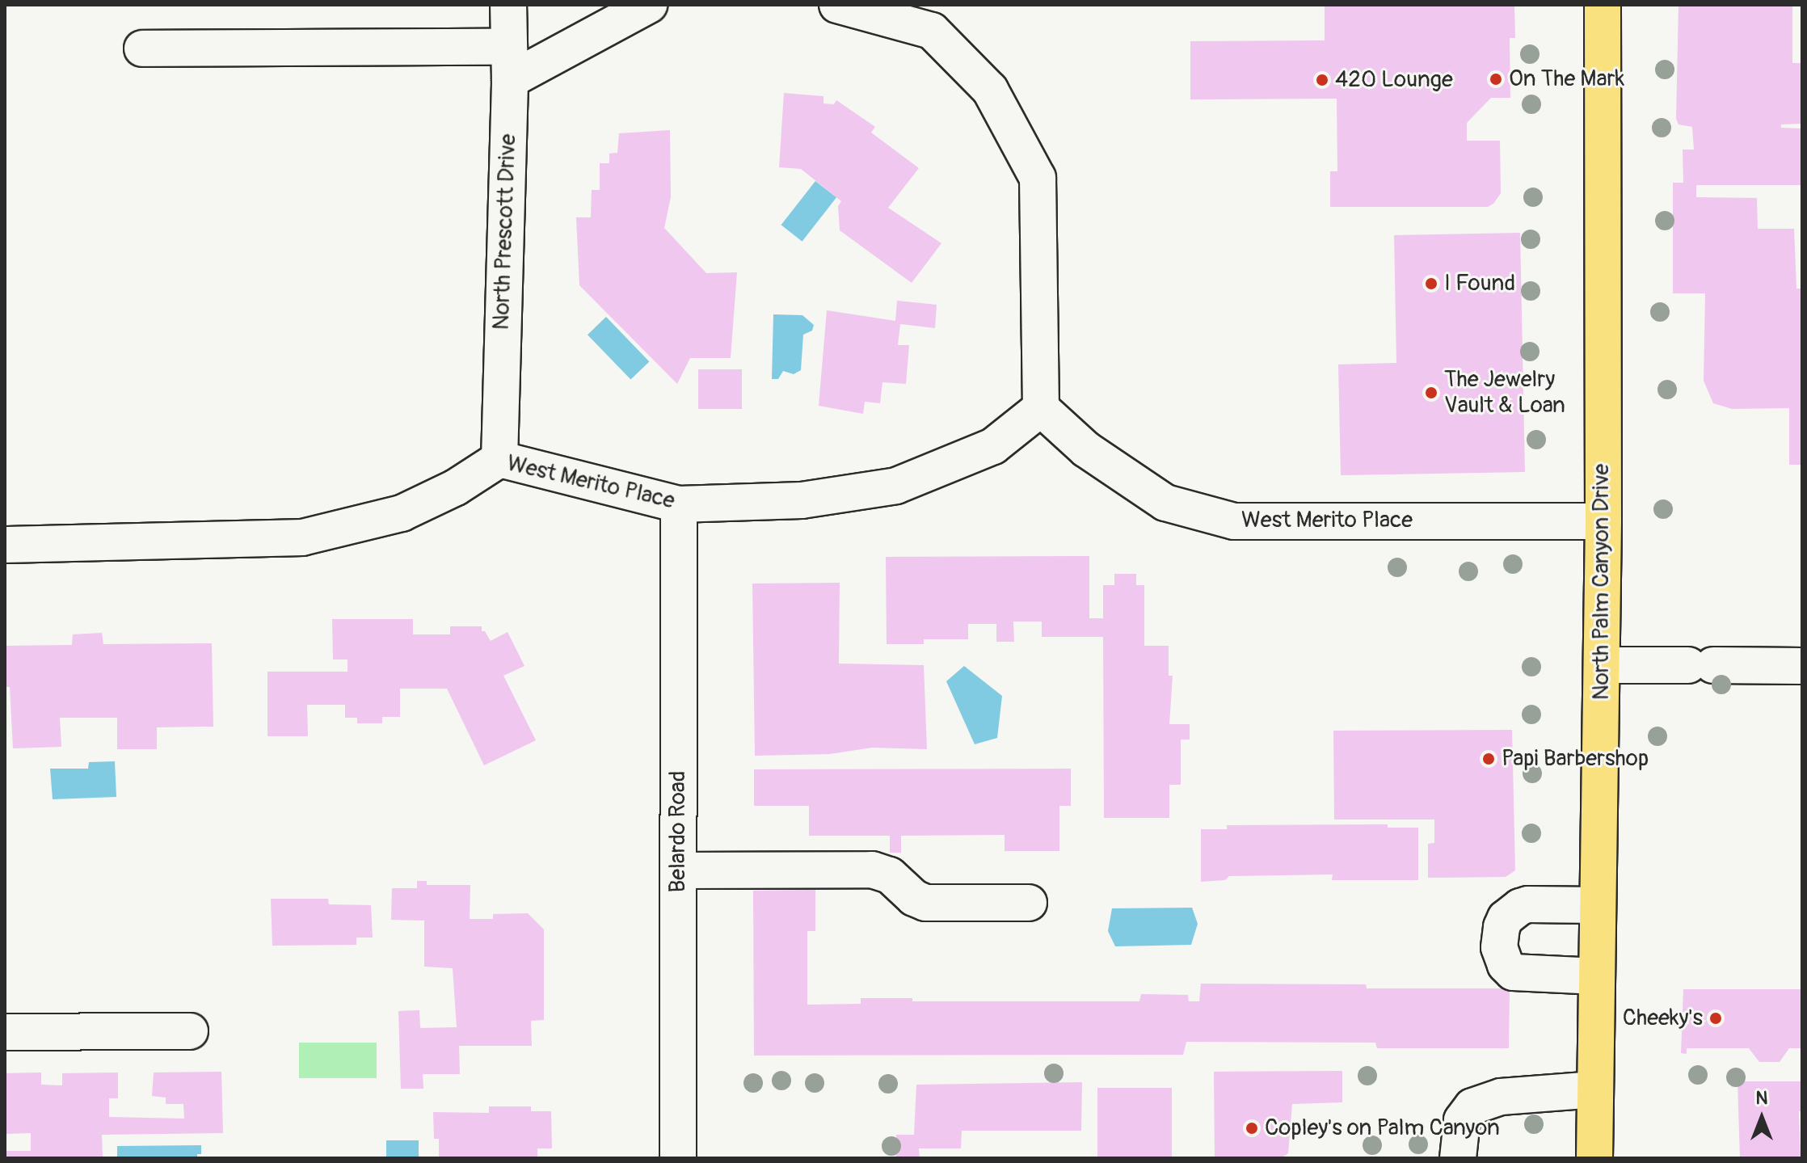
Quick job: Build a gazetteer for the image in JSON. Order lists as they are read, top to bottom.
{
  "streets": {
    "main road": ["North Palm Canyon Drive"],
    "street": ["North Prescott Drive", "West Merito Place", "Belardo Road"]
  },
  "crossings": [
    ["North Prescott Drive", "West Merito Place"],
    ["West Merito Place", "North Palm Canyon Drive"],
    ["West Merito Place", "Belardo Road"]
  ],
  "places": [
    "On The Mark",
    "420 Lounge",
    "I Found",
    "The Jewelry Vault & Loan",
    "Papi Barbershop",
    "Cheeky's",
    "Copley's on Palm Canyon"
  ],
  "north": "top"
}
